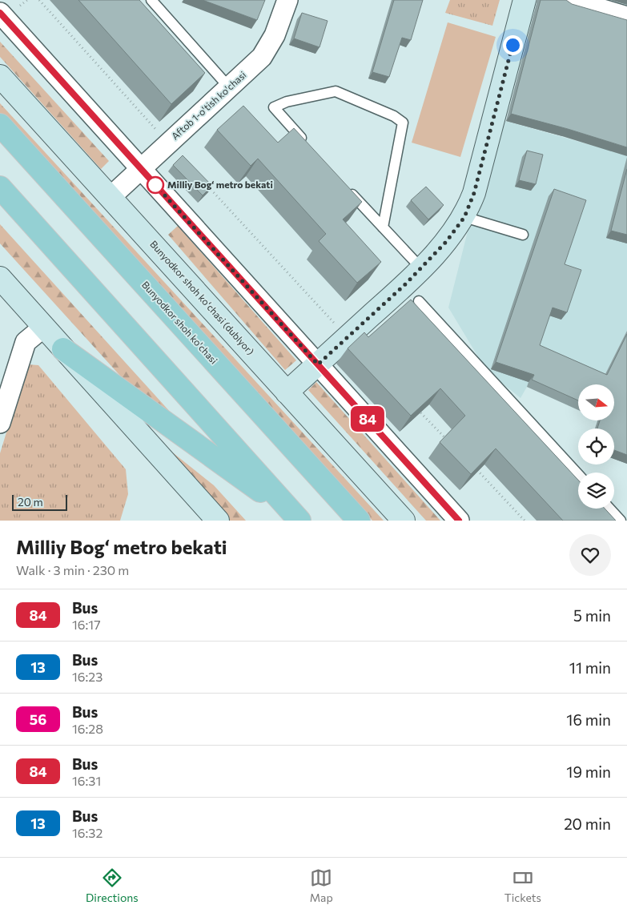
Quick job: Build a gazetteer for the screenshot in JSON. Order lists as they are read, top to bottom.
{
  "streets": {
    "main road": ["Bunyodkor shoh ko'chasi"],
    "street": ["Aftob 1-o'tish ko'chasi", "Bunyodkor shoh koʻchasi (dublyor)"]
  },
  "crossings": [
    ["Aftob 1-o'tish ko'chasi", "Bunyodkor shoh koʻchasi (dublyor)"]
  ],
  "places": ["Milliy Bogʻ metro bekati"],
  "lines": ["bus line 84"],
  "scale_bar": "20 m",
  "north": "right",
  "page": {
    "on_map": "84",
    "scale": "20 m",
    "heading": ["Milliy Bogʻ metro bekati", "Walk · 3 min · 230 m"],
    "list": [
      {
        "mark": "84",
        "name": "Bus",
        "note": "16:17",
        "value": "5 min"
      },
      {
        "mark": "13",
        "name": "Bus",
        "note": "16:23",
        "value": "11 min"
      },
      {
        "mark": "56",
        "name": "Bus",
        "note": "16:28",
        "value": "16 min"
      },
      {
        "mark": "84",
        "name": "Bus",
        "note": "16:31",
        "value": "19 min"
      },
      {
        "mark": "13",
        "name": "Bus",
        "note": "16:32",
        "value": "20 min"
      }
    ],
    "tabs": ["Directions", "Map", "Tickets"]
  }
}
